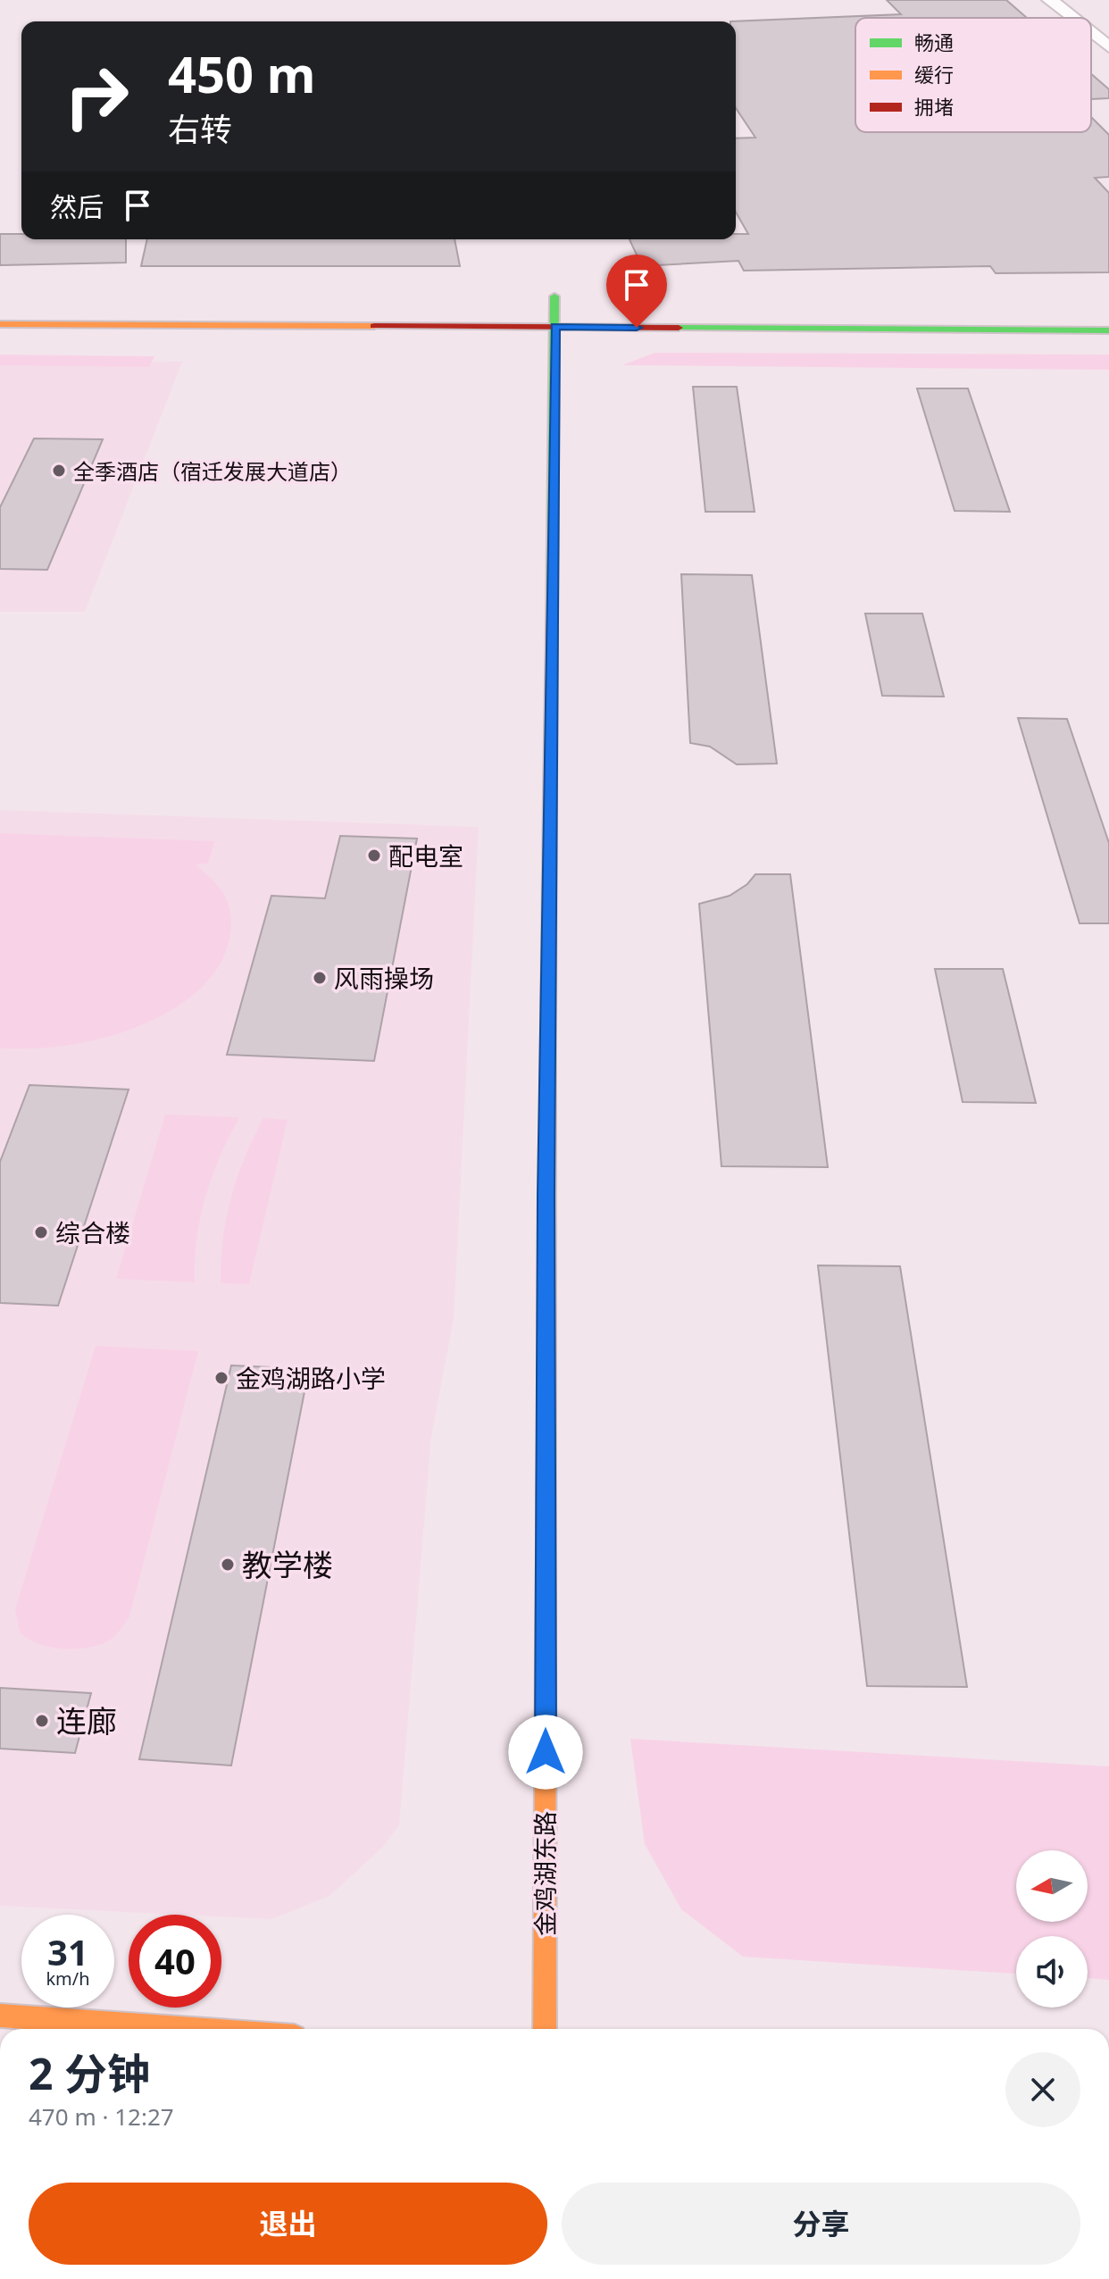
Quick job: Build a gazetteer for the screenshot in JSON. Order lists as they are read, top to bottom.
{
  "streets": {
    "main road": ["金鸡湖东路"]
  },
  "places": [
    "全季酒店（宿迁发展大道店）",
    "配电室",
    "风雨操场",
    "综合楼",
    "金鸡湖路小学",
    "教学楼",
    "连廊"
  ],
  "legend": ["畅通", "缓行", "拥堵"],
  "north": "left",
  "page": {
    "turn": ["450 m", "右转"],
    "then": "然后",
    "speed": "31 km/h",
    "limit": "40",
    "heading": ["2 分钟", "470 m · 12:27"],
    "buttons": ["退出", "分享"]
  }
}
